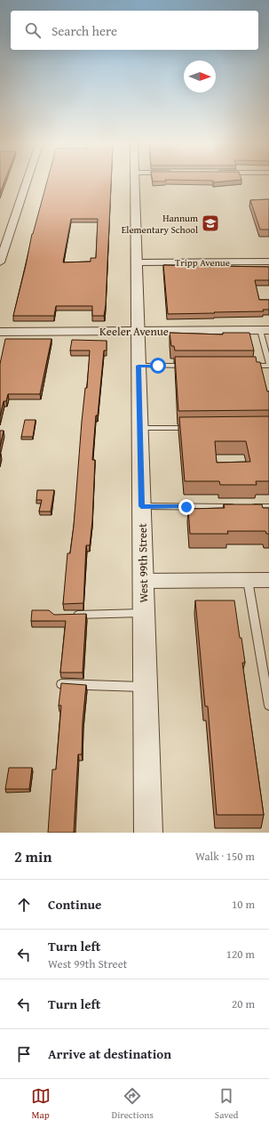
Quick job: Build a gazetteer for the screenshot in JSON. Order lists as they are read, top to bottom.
{
  "streets": {
    "street": ["Tripp Avenue", "Keeler Avenue", "West 99th Street"]
  },
  "crossings": [
    ["Tripp Avenue", "West 99th Street"],
    ["Keeler Avenue", "West 99th Street"]
  ],
  "places": {
    "school or university": ["Hannum Elementary School"]
  },
  "north": "right",
  "page": {
    "search": "Search here",
    "heading": ["2 min", "Walk · 150 m"],
    "list": [
      ["Continue", "10 m"],
      ["Turn left", "West 99th Street", "120 m"],
      ["Turn left", "20 m"],
      "Arrive at destination"
    ],
    "nav": ["Map", "Directions", "Saved"]
  }
}
